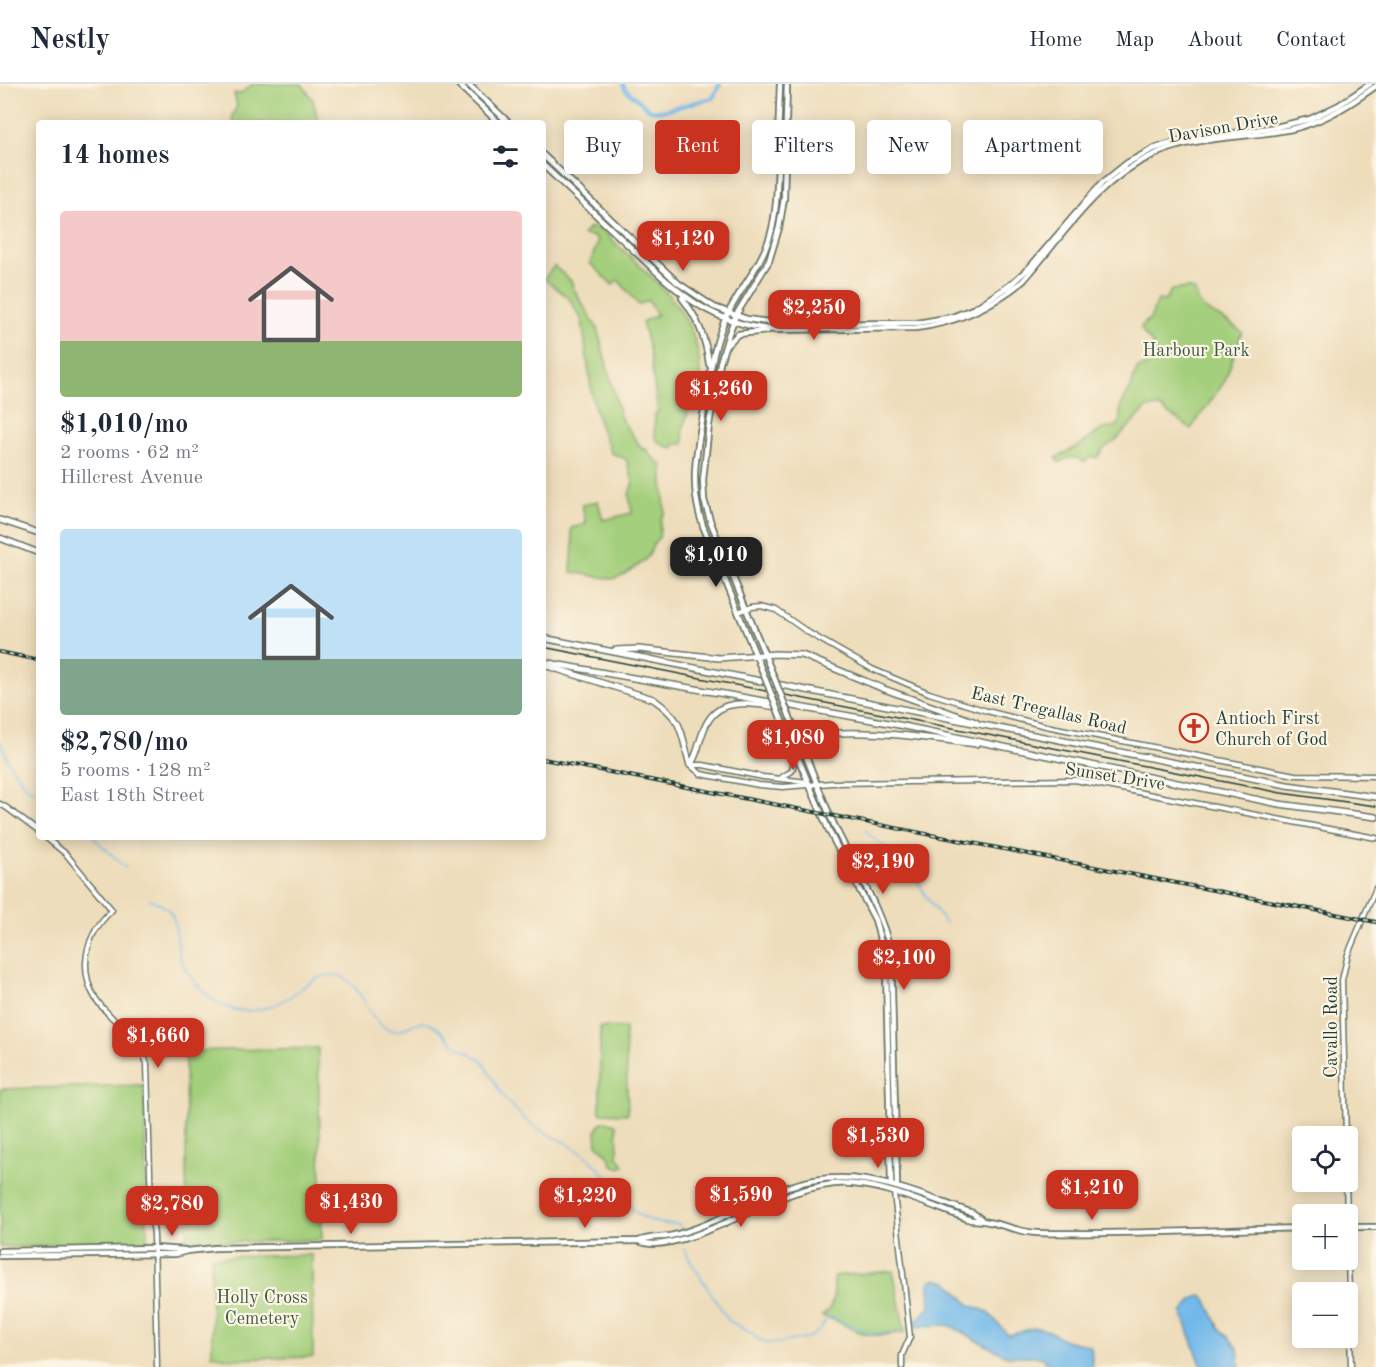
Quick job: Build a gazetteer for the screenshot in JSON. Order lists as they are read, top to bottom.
{
  "streets": {
    "main road": ["Davison Drive"],
    "street": ["East Tregallas Road", "Sunset Drive", "Cavallo Road"]
  },
  "parks": ["Harbour Park", "Holly Cross Cemetery"],
  "places": {
    "church": ["Antioch First Church of God"]
  },
  "page": {
    "header": "Nestly",
    "nav": [
      "Home",
      "Map",
      "About",
      "Contact"
    ],
    "chip": [
      "Buy",
      "Rent",
      "Filters",
      "New",
      "Apartment"
    ],
    "heading": "14 homes",
    "list": [
      {
        "name": "$1,010/mo",
        "note": "2 rooms · 62 m² · Hillcrest Avenue"
      },
      {
        "name": "$2,780/mo",
        "note": "5 rooms · 128 m² · East 18th Street"
      }
    ],
    "price": [
      "$1,120",
      "$2,250",
      "$1,260",
      "$1,010",
      "$1,080",
      "$2,190",
      "$2,100",
      "$1,660",
      "$1,530",
      "$1,210",
      "$1,590",
      "$1,220",
      "$1,430",
      "$2,780"
    ],
    "map_buttons": ["+", "−"]
  }
}
